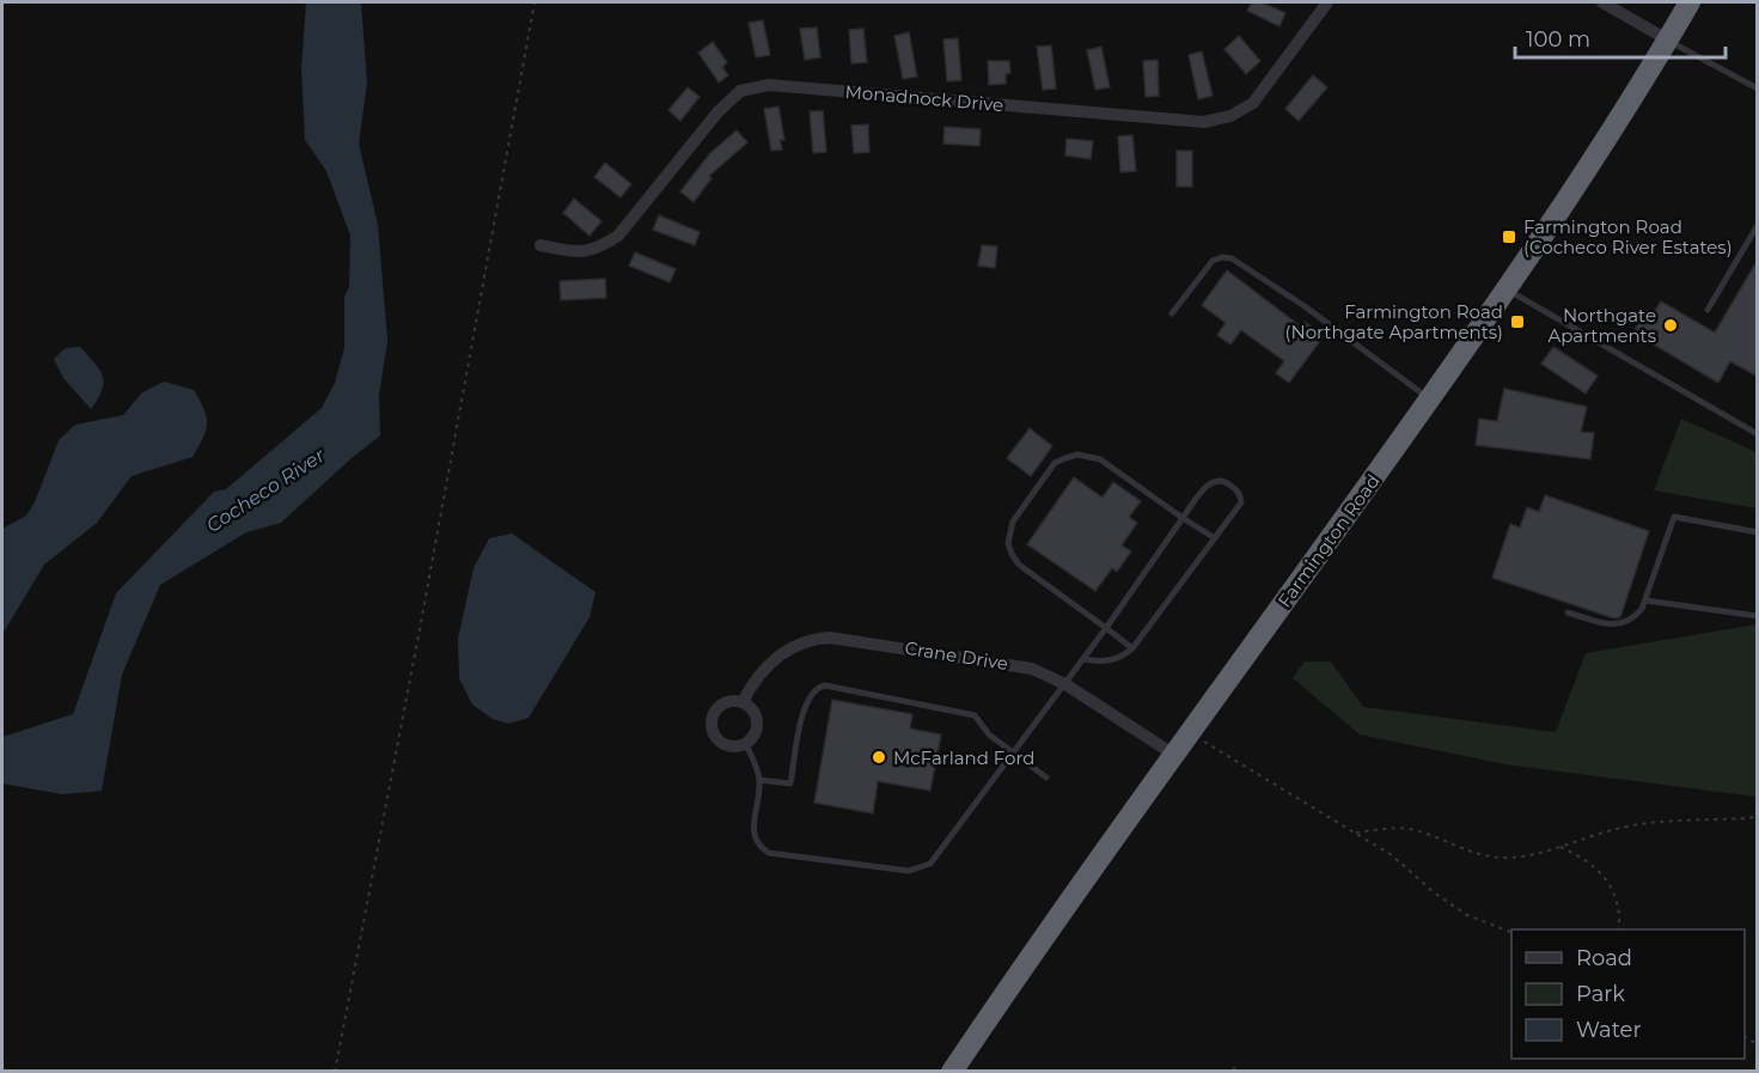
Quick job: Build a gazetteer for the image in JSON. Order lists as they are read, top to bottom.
{
  "streets": {
    "highway": ["Farmington Road"],
    "street": ["Monadnock Drive", "Crane Drive"]
  },
  "crossings": [
    ["Farmington Road", "Crane Drive"]
  ],
  "water": ["Cocheco River"],
  "places": {
    "transit": ["Farmington Road (Cocheco River Estates)", "Farmington Road (Northgate Apartments)"],
    "other": ["Northgate Apartments", "McFarland Ford"]
  },
  "legend": ["Road", "Park", "Water"],
  "scale_bar": "100 m"
}
